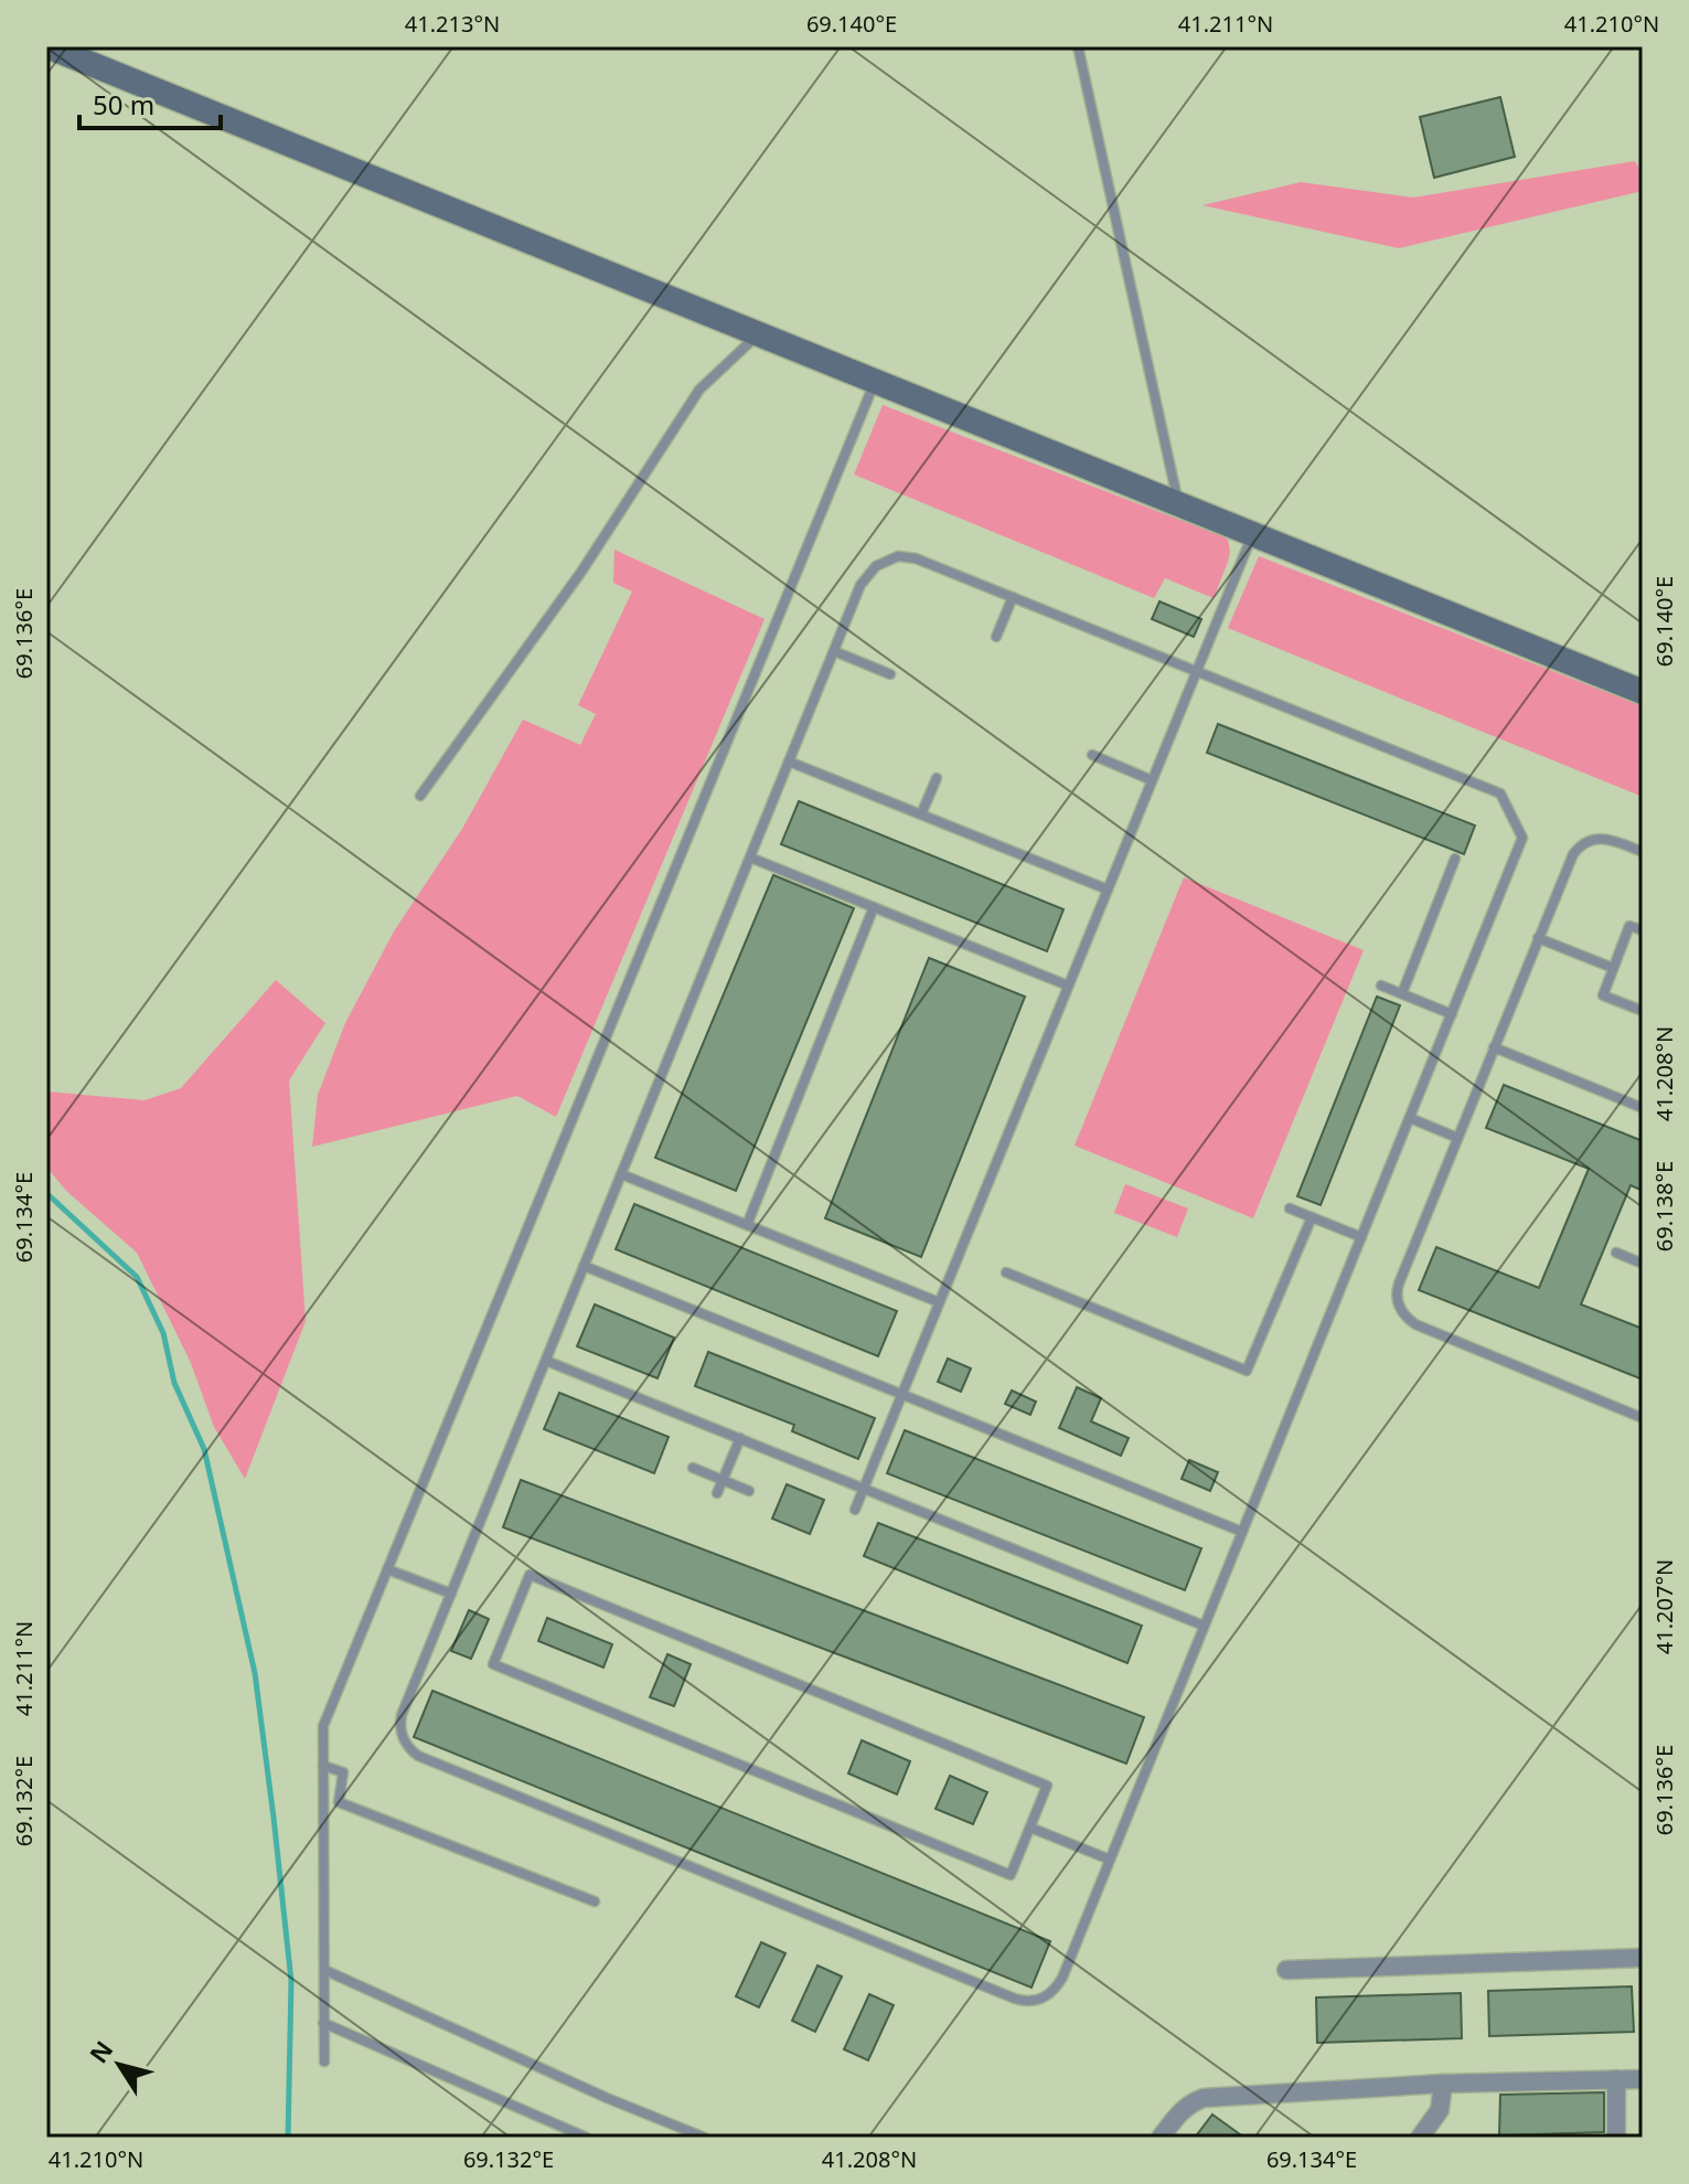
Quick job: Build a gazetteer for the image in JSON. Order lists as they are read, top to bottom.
{
  "scale_bar": "50 m",
  "north": "top left",
  "coordinates": [
    "41.213°N",
    "69.140°E",
    "41.211°N",
    "41.210°N",
    "69.136°E",
    "41.208°N",
    "69.138°E",
    "69.134°E",
    "41.207°N",
    "69.132°E"
  ]
}
